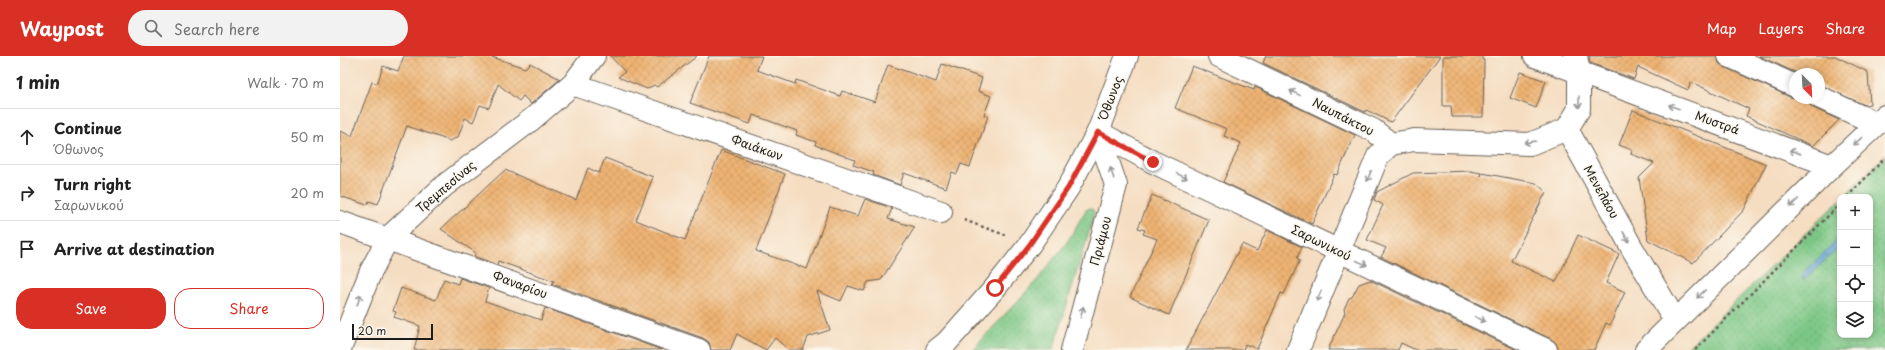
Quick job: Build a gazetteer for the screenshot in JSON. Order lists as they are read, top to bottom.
{
  "streets": {
    "street": [
      "Όθωνος",
      "Ναυπάκτου",
      "Μυστρά",
      "Φαιάκων",
      "Τρεμπεσίνας",
      "Μενελάου",
      "Πριάμου",
      "Σαρωνικού",
      "Φαναρίου"
    ]
  },
  "crossings": [
    ["Όθωνος", "Πριάμου"],
    ["Όθωνος", "Σαρωνικού"],
    ["Φαιάκων", "Τρεμπεσίνας"],
    ["Τρεμπεσίνας", "Φαναρίου"],
    ["Πριάμου", "Σαρωνικού"]
  ],
  "one_way": [
    "Ναυπάκτου",
    "Μενελάου",
    "Πριάμου",
    "Σαρωνικού"
  ],
  "scale_bar": "20 m",
  "north": "bottom right",
  "page": {
    "header": "Waypost",
    "search": "Search here",
    "nav": ["Map", "Layers", "Share"],
    "heading": ["1 min", "Walk · 70 m"],
    "list": [
      ["Continue", "Όθωνος", "50 m"],
      ["Turn right", "Σαρωνικού", "20 m"],
      "Arrive at destination"
    ],
    "map_buttons": ["+", "−"],
    "buttons": ["Save", "Share"],
    "scale": "20 m"
  }
}
